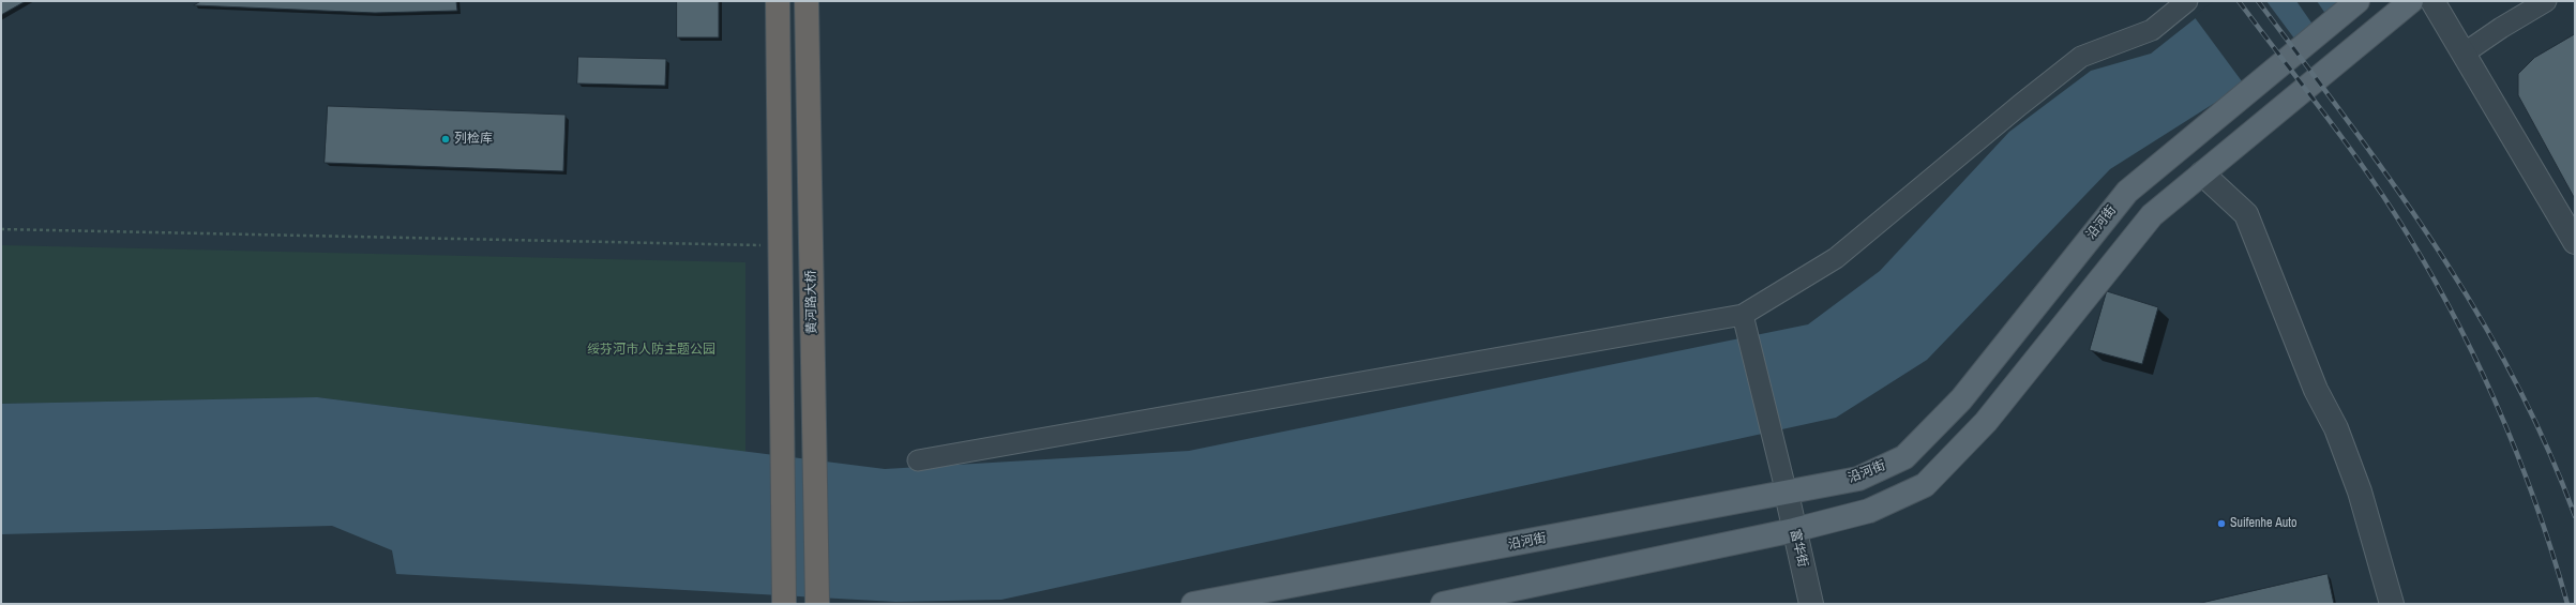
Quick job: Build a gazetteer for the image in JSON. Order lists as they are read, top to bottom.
{
  "streets": {
    "highway": ["黄河路大桥"],
    "main road": ["沿河街"],
    "street": ["富华街"]
  },
  "crossings": [
    ["沿河街", "富华街"]
  ],
  "parks": ["绥芬河市人防主题公园"],
  "places": ["列检库", "Suifenhe Auto"]
}
